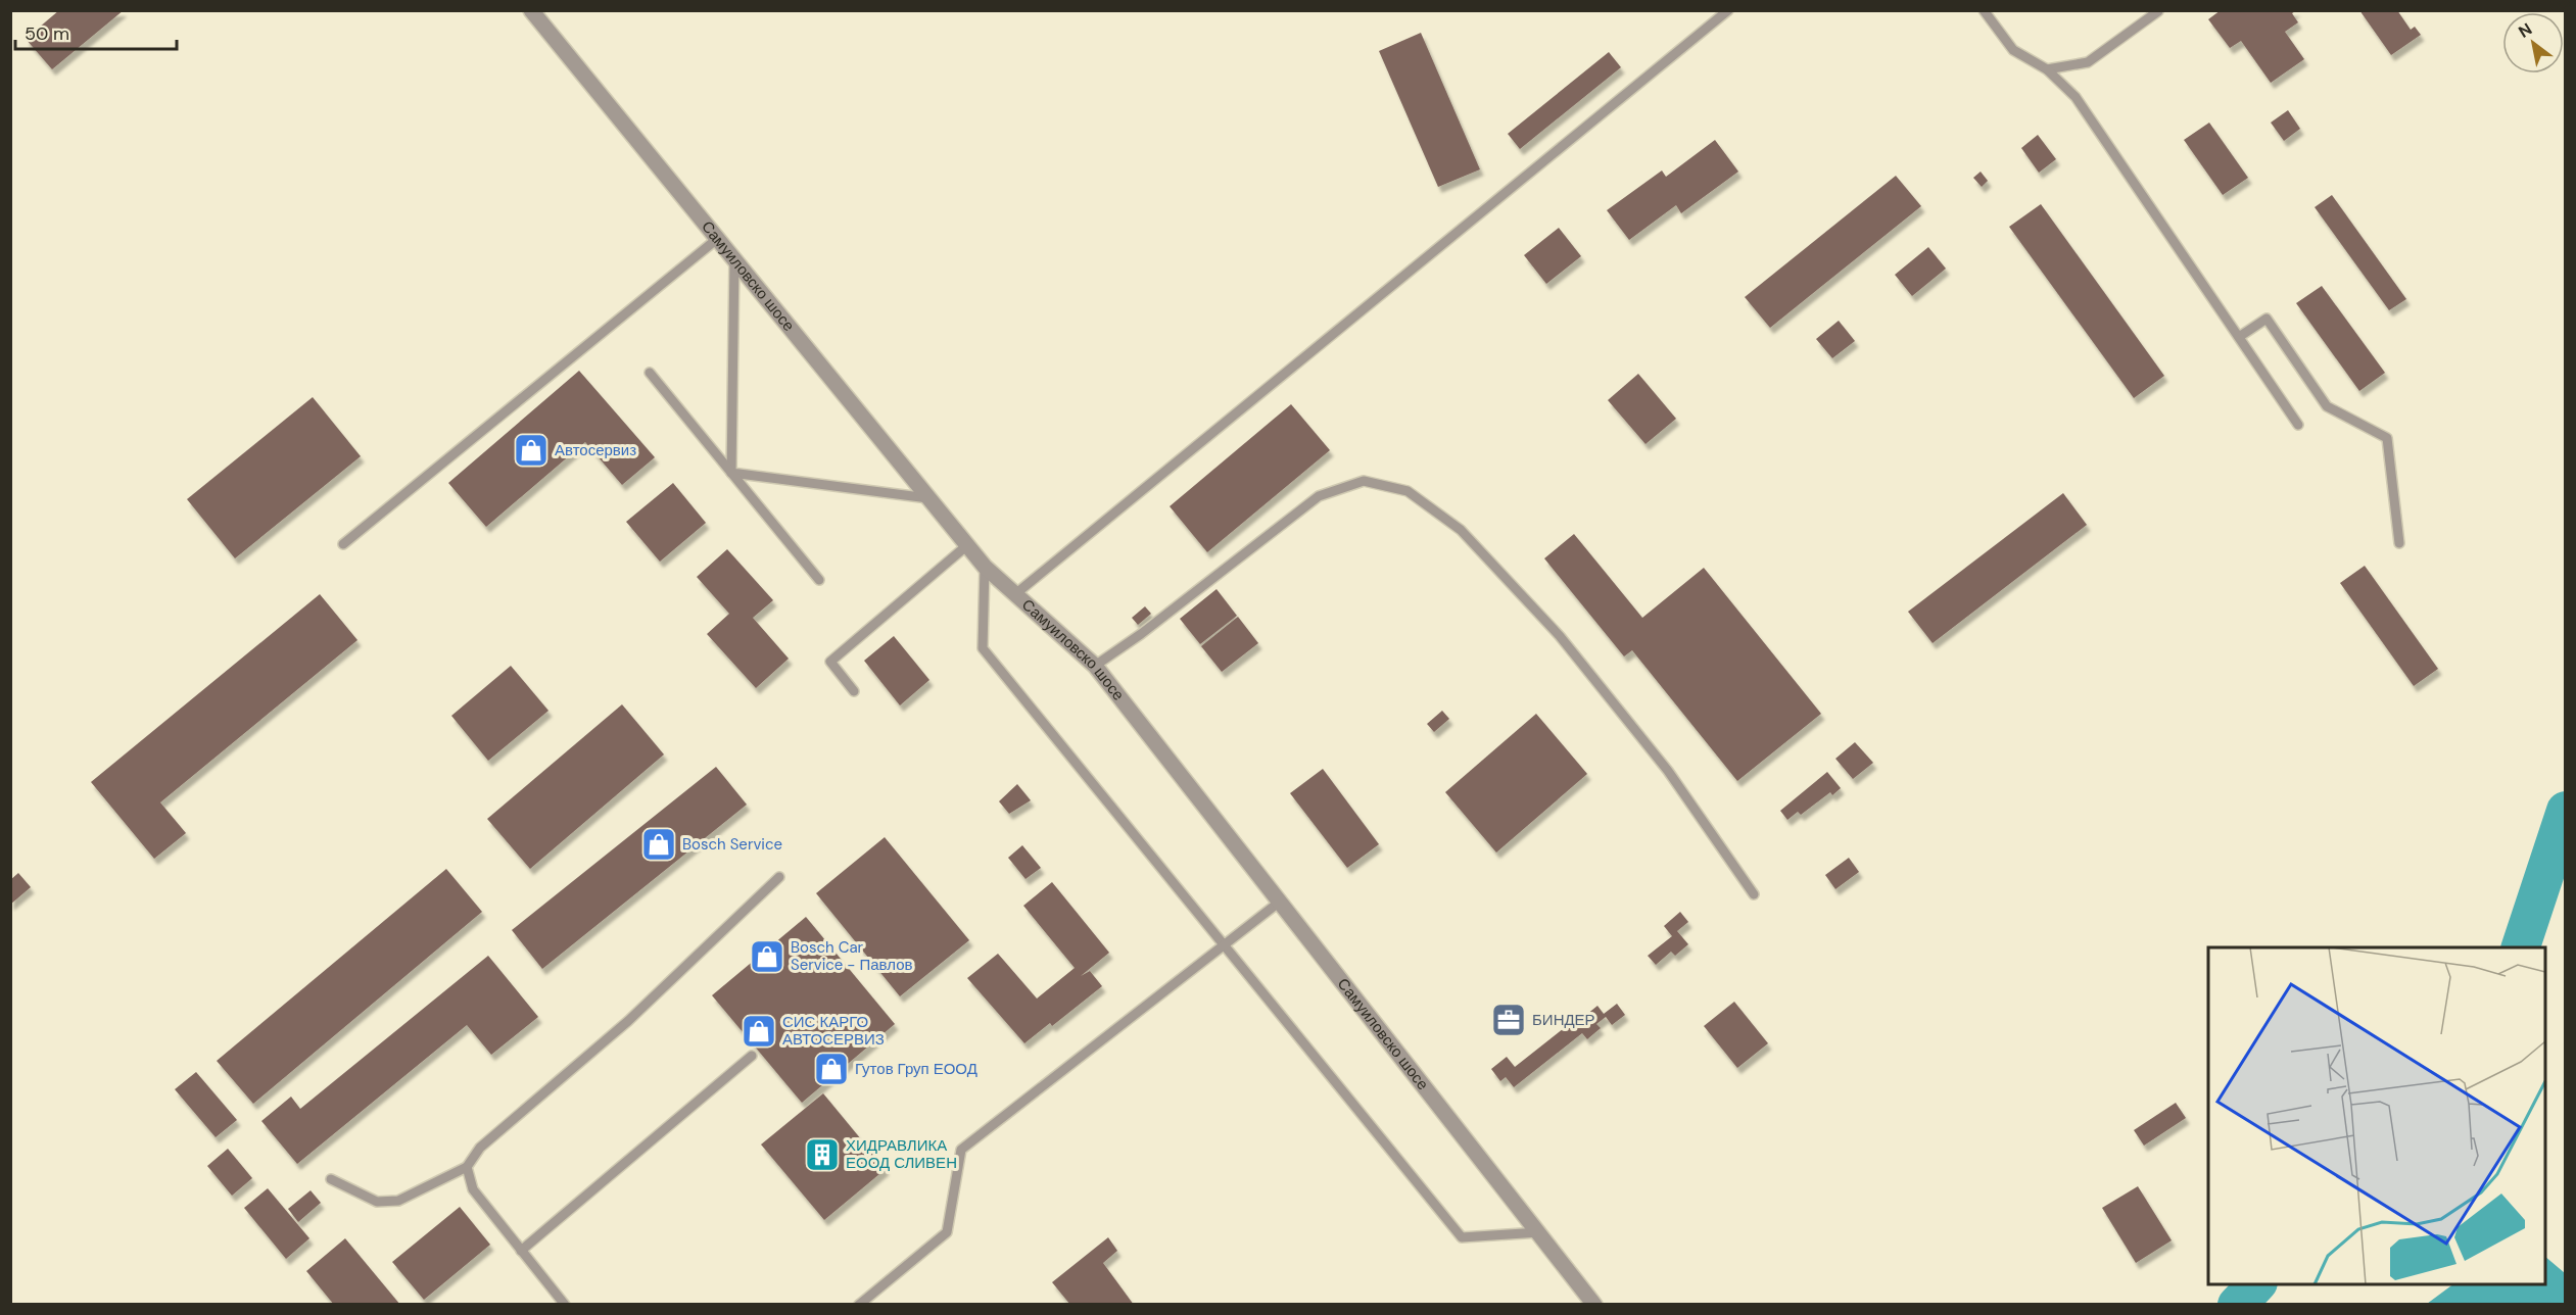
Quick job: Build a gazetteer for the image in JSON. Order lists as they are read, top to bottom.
{
  "streets": {
    "street": ["Самуиловско шосе"]
  },
  "places": {
    "shop": [
      "Автосервиз",
      "Bosch Service",
      "Bosch Car Service - Павлов",
      "СИС КАРГО АВТОСЕРВИЗ",
      "Гутов Груп ЕООД"
    ],
    "office": ["БИНДЕР"],
    "building": ["ХИДРАВЛИКА ЕООД СЛИВЕН"]
  },
  "scale_bar": "50 m",
  "north": "top left"
}
